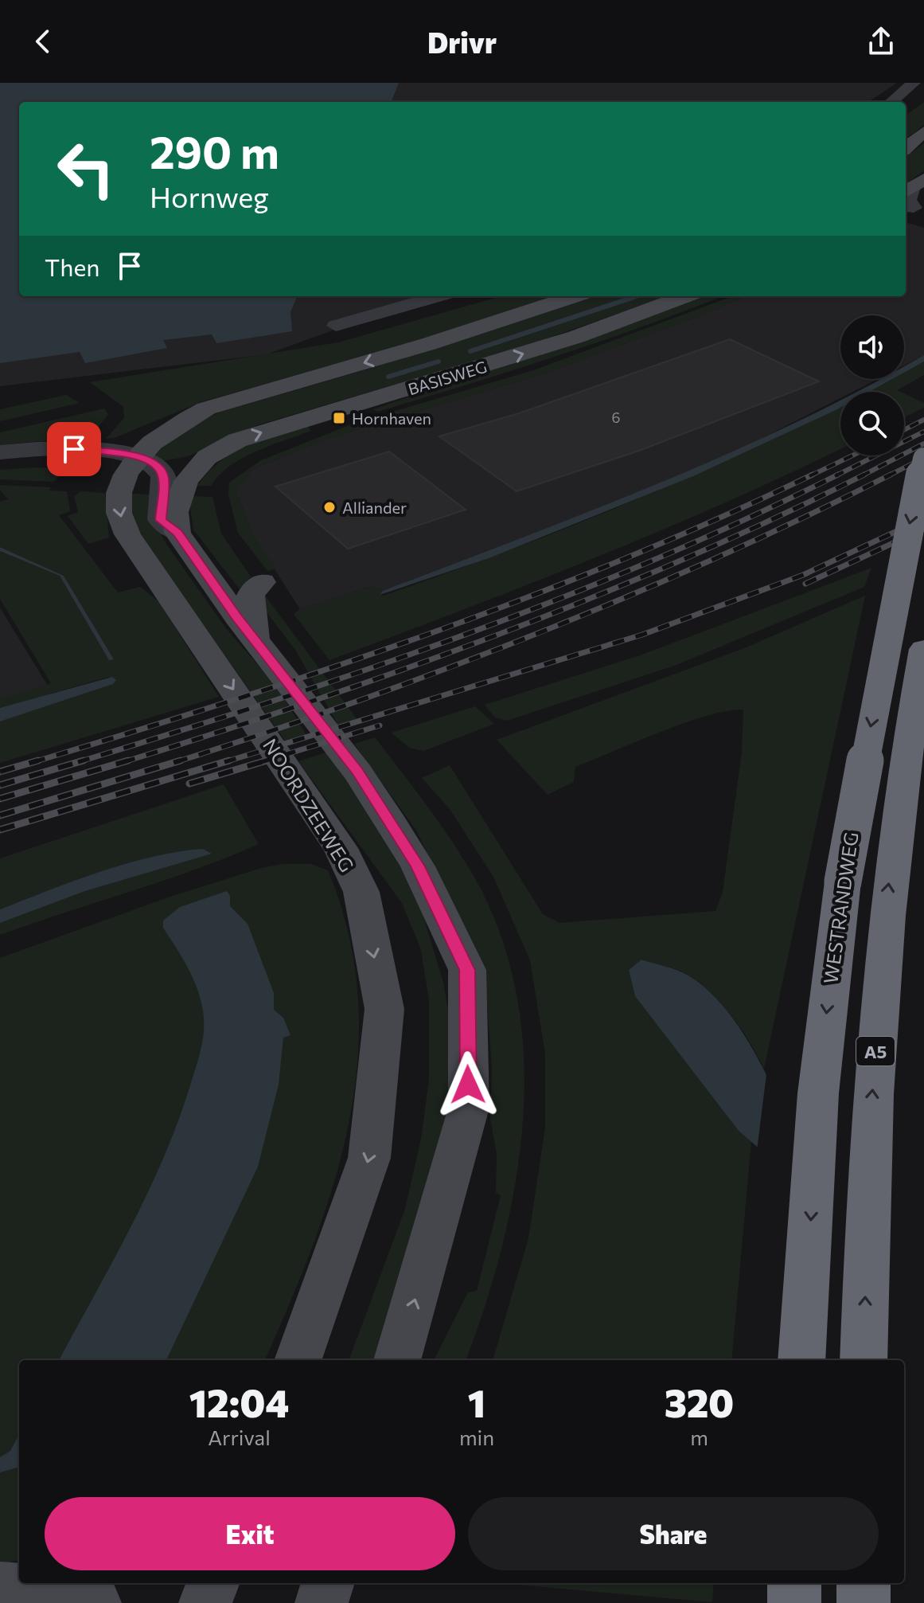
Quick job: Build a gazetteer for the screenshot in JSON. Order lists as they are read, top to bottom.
{
  "streets": {
    "highway": ["WESTRANDWEG", "A5"],
    "main road": ["BASISWEG", "NOORDZEEWEG"]
  },
  "crossings": [
    ["BASISWEG", "NOORDZEEWEG"]
  ],
  "places": {
    "transit": ["Hornhaven"],
    "other": ["Alliander"]
  },
  "house_numbers": ["6"],
  "page": {
    "header": "Drivr",
    "turn": ["290 m", "Hornweg"],
    "then": "Then",
    "eta": [
      "12:04",
      "Arrival",
      "1",
      "min",
      "320",
      "m"
    ],
    "buttons": ["Exit", "Share"]
  }
}
